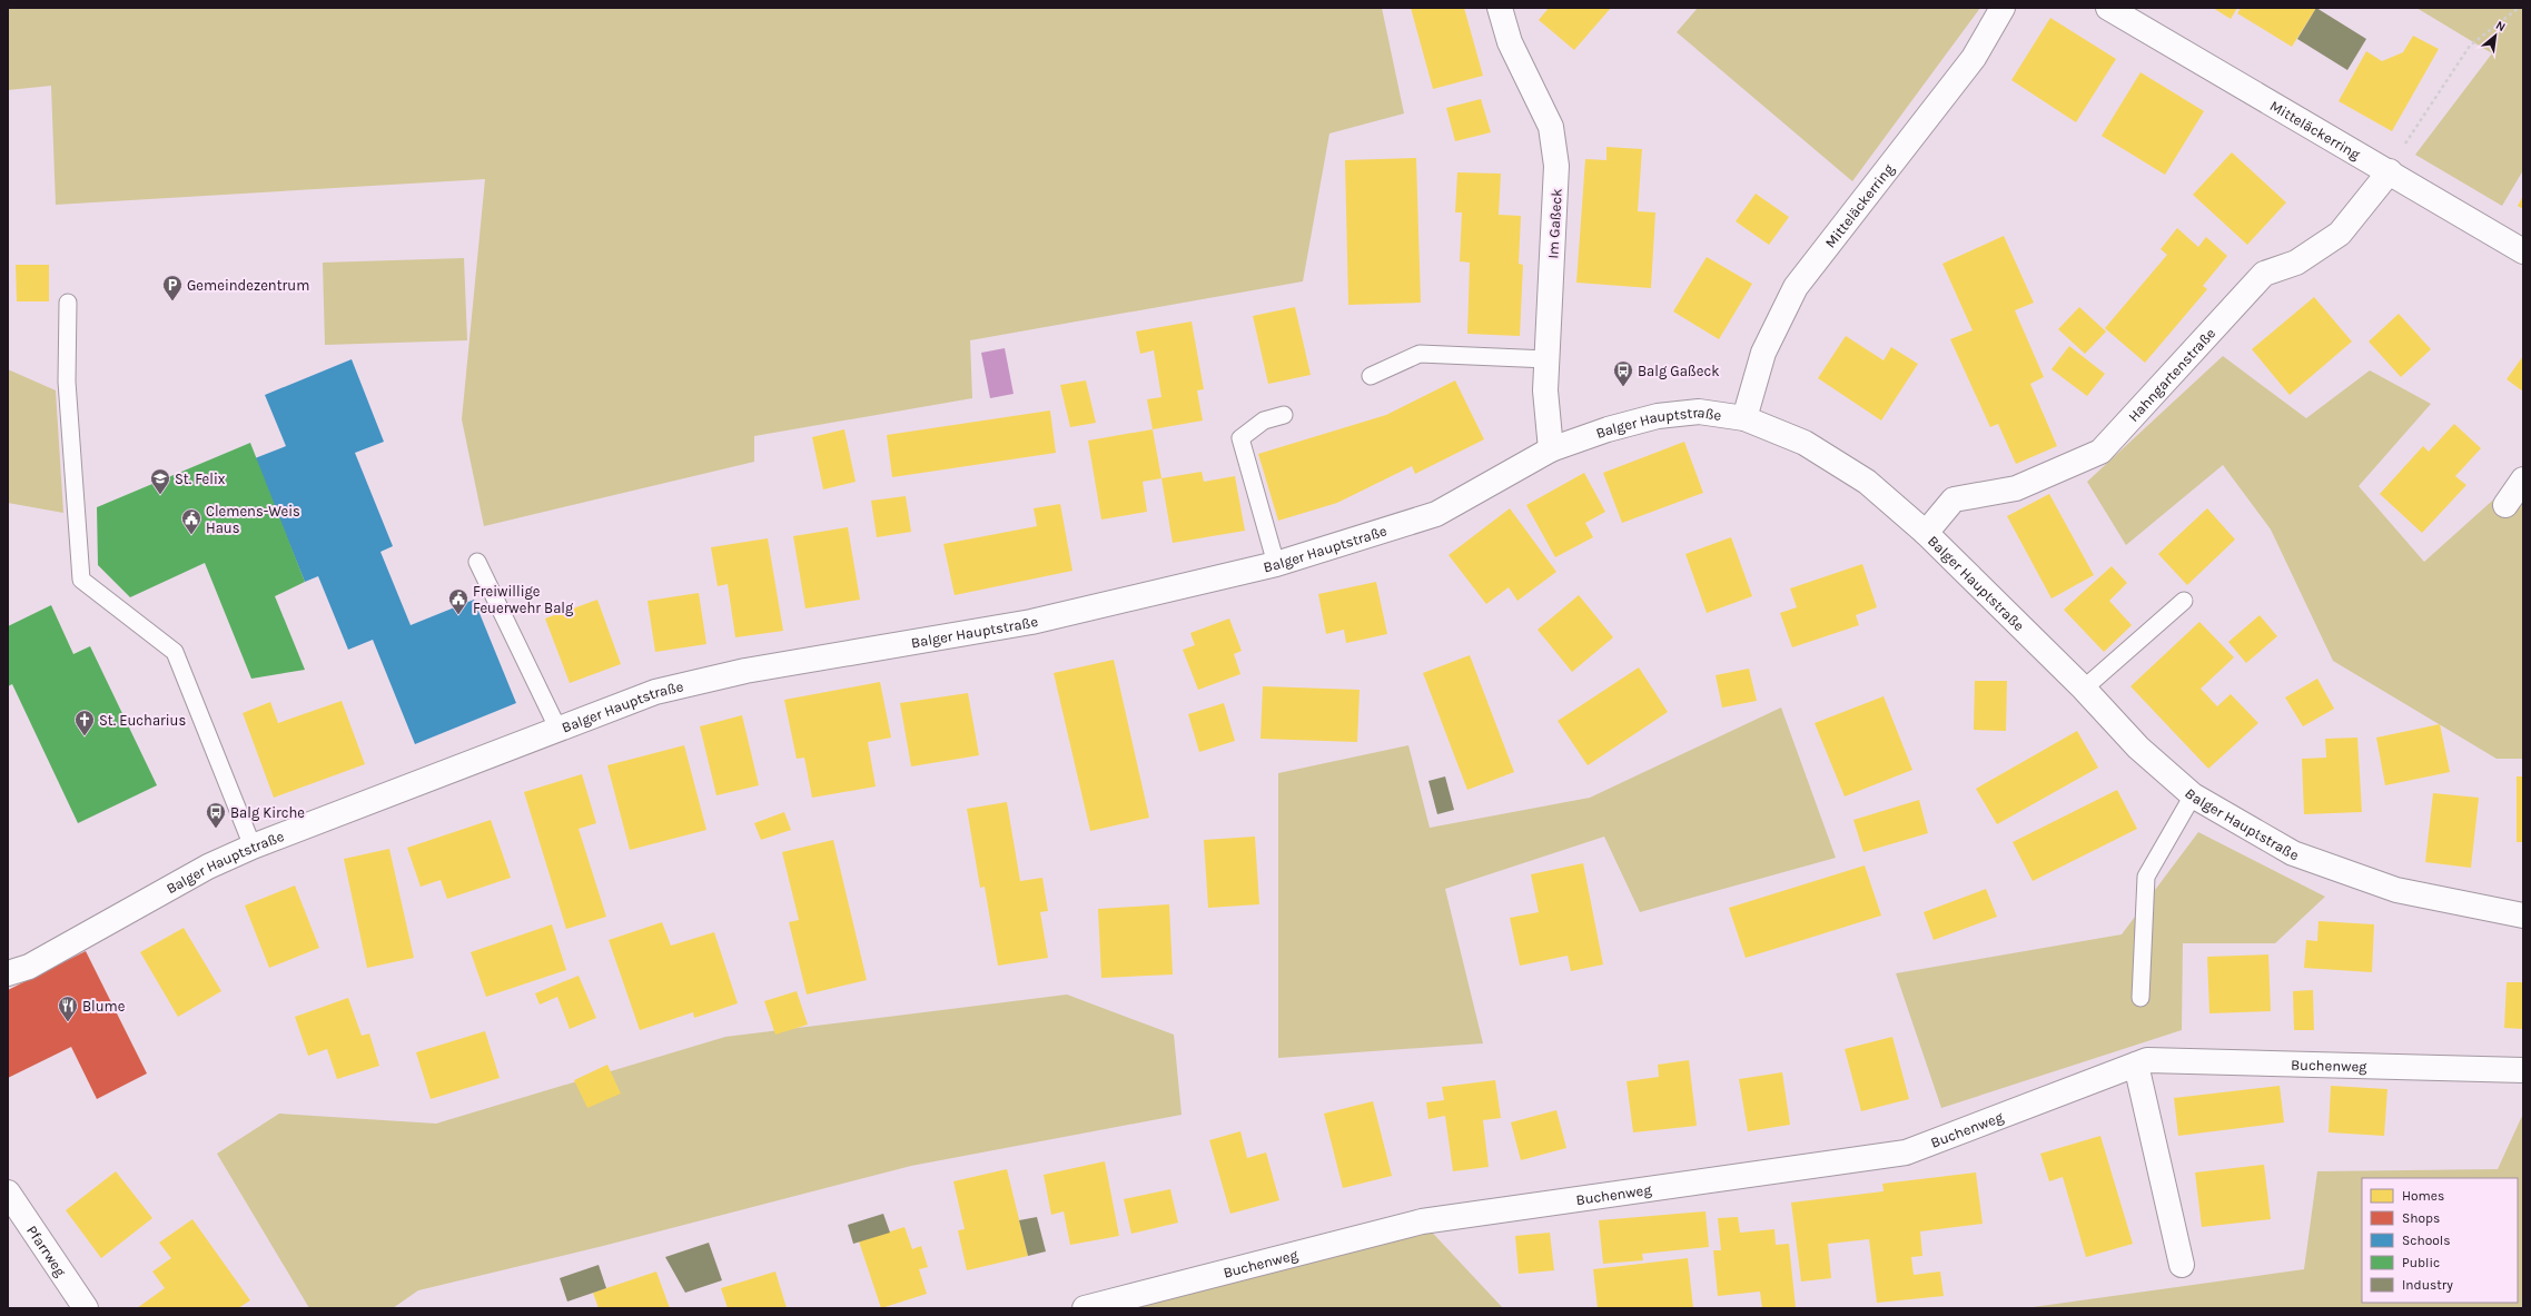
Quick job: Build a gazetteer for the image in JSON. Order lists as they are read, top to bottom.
{
  "streets": {
    "street": [
      "Mitteläckerring",
      "Im Gaßeck",
      "Hahngartenstraße",
      "Balger Hauptstraße",
      "Buchenweg",
      "Pfarrweg"
    ]
  },
  "crossings": [
    ["Mitteläckerring", "Hahngartenstraße"],
    ["Mitteläckerring", "Balger Hauptstraße"],
    ["Im Gaßeck", "Balger Hauptstraße"],
    ["Hahngartenstraße", "Balger Hauptstraße"]
  ],
  "places": {
    "parking": ["Gemeindezentrum"],
    "bus stop": ["Balg Gaßeck", "Balg Kirche"],
    "school or university": ["St. Felix"],
    "public building": ["Clemens-Weis Haus", "Freiwillige Feuerwehr Balg"],
    "church": ["St. Eucharius"],
    "restaurant": ["Blume"]
  },
  "legend": [
    "Homes",
    "Shops",
    "Schools",
    "Public",
    "Industry"
  ],
  "north": "top right"
}
